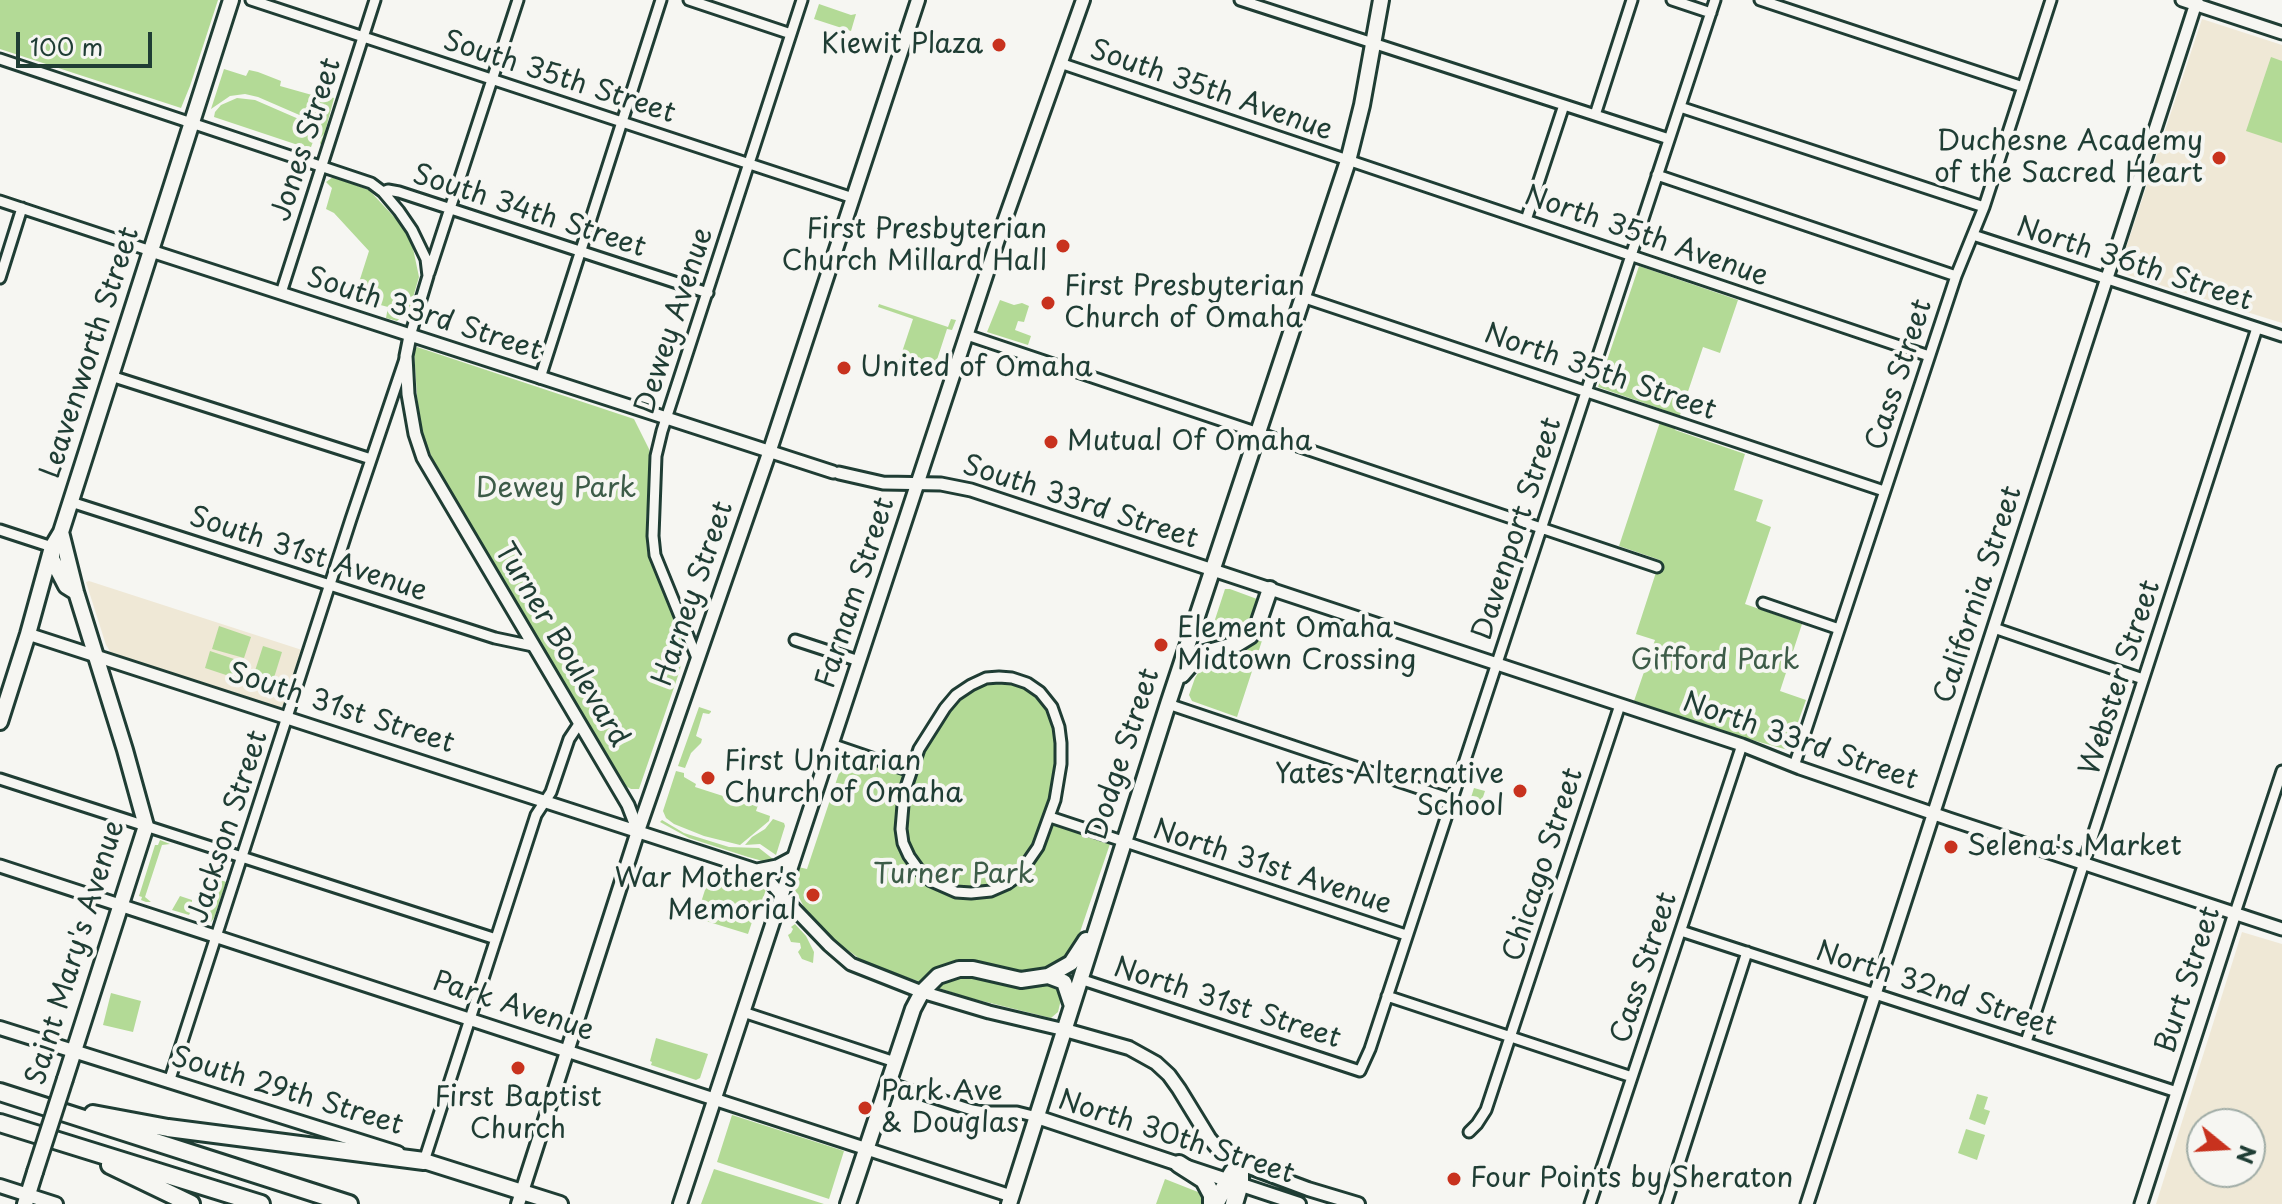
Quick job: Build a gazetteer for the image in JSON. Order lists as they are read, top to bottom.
{
  "streets": {
    "main road": [
      "Leavenworth Street",
      "Farnam Street",
      "Harney Street",
      "Dodge Street",
      "Saint Mary's Avenue",
      "South 29th Street",
      "North 30th Street"
    ],
    "street": [
      "South 35th Street",
      "South 35th Avenue",
      "Jones Street",
      "South 34th Street",
      "North 35th Avenue",
      "North 36th Street",
      "South 33rd Street",
      "Dewey Avenue",
      "North 35th Street",
      "Cass Street",
      "Davenport Street",
      "South 31st Avenue",
      "California Street",
      "Turner Boulevard",
      "Webster Street",
      "South 31st Street",
      "North 33rd Street",
      "Jackson Street",
      "Chicago Street",
      "North 31st Avenue",
      "Burt Street",
      "North 32nd Street",
      "North 31st Street",
      "Park Avenue"
    ]
  },
  "crossings": [
    ["South 35th Street", "Jones Street"],
    ["South 35th Street", "Dewey Avenue"],
    ["South 35th Street", "Harney Street"],
    ["South 35th Avenue", "North 35th Avenue"],
    ["South 35th Avenue", "Farnam Street"],
    ["South 35th Avenue", "Dodge Street"],
    ["Jones Street", "South 33rd Street"],
    ["South 34th Street", "Dewey Avenue"],
    ["North 35th Avenue", "Cass Street"],
    ["North 35th Avenue", "Davenport Street"],
    ["North 35th Avenue", "Dodge Street"],
    ["North 36th Street", "Cass Street"],
    ["North 36th Street", "California Street"],
    ["North 36th Street", "Webster Street"],
    ["South 33rd Street", "Dewey Avenue"],
    ["South 33rd Street", "Leavenworth Street"],
    ["South 33rd Street", "Farnam Street"],
    ["South 33rd Street", "Harney Street"],
    ["South 33rd Street", "Turner Boulevard"],
    ["South 33rd Street", "North 33rd Street"],
    ["South 33rd Street", "Dodge Street"],
    ["Dewey Avenue", "Harney Street"],
    ["Leavenworth Street", "South 31st Avenue"],
    ["Leavenworth Street", "South 31st Street"],
    ["Leavenworth Street", "Saint Mary's Avenue"],
    ["North 35th Street", "Cass Street"],
    ["North 35th Street", "Davenport Street"],
    ["North 35th Street", "Dodge Street"],
    ["Cass Street", "North 33rd Street"],
    ["Cass Street", "North 32nd Street"],
    ["Davenport Street", "North 33rd Street"],
    ["Davenport Street", "North 31st Avenue"],
    ["Davenport Street", "North 31st Street"],
    ["South 31st Avenue", "Turner Boulevard"],
    ["South 31st Avenue", "Jackson Street"],
    ["Farnam Street", "Park Avenue"],
    ["Harney Street", "Turner Boulevard"],
    ["Harney Street", "South 31st Street"],
    ["Harney Street", "Park Avenue"],
    ["Harney Street", "South 29th Street"],
    ["California Street", "North 33rd Street"],
    ["California Street", "North 32nd Street"],
    ["Turner Boulevard", "South 31st Street"],
    ["Turner Boulevard", "Jackson Street"],
    ["Webster Street", "North 33rd Street"],
    ["Webster Street", "North 32nd Street"],
    ["South 31st Street", "Jackson Street"],
    ["South 31st Street", "Saint Mary's Avenue"],
    ["North 33rd Street", "Dodge Street"],
    ["North 33rd Street", "Chicago Street"],
    ["North 33rd Street", "Burt Street"],
    ["Dodge Street", "North 31st Avenue"],
    ["Dodge Street", "North 31st Street"],
    ["Dodge Street", "Park Avenue"],
    ["Dodge Street", "North 30th Street"],
    ["Jackson Street", "Park Avenue"],
    ["Jackson Street", "South 29th Street"],
    ["Saint Mary's Avenue", "Park Avenue"],
    ["Saint Mary's Avenue", "South 29th Street"],
    ["Burt Street", "North 32nd Street"]
  ],
  "parks": ["Dewey Park", "Gifford Park", "Turner Park"],
  "places": [
    "Kiewit Plaza",
    "Duchesne Academy of the Sacred Heart",
    "First Presbyterian Church Millard Hall",
    "First Presbyterian Church of Omaha",
    "United of Omaha",
    "Mutual Of Omaha",
    "Element Omaha Midtown Crossing",
    "First Unitarian Church of Omaha",
    "Yates Alternative School",
    "Selena's Market",
    "War Mother's Memorial",
    "First Baptist Church",
    "Park Ave & Douglas",
    "Four Points by Sheraton"
  ],
  "scale_bar": "100 m",
  "north": "right"
}
